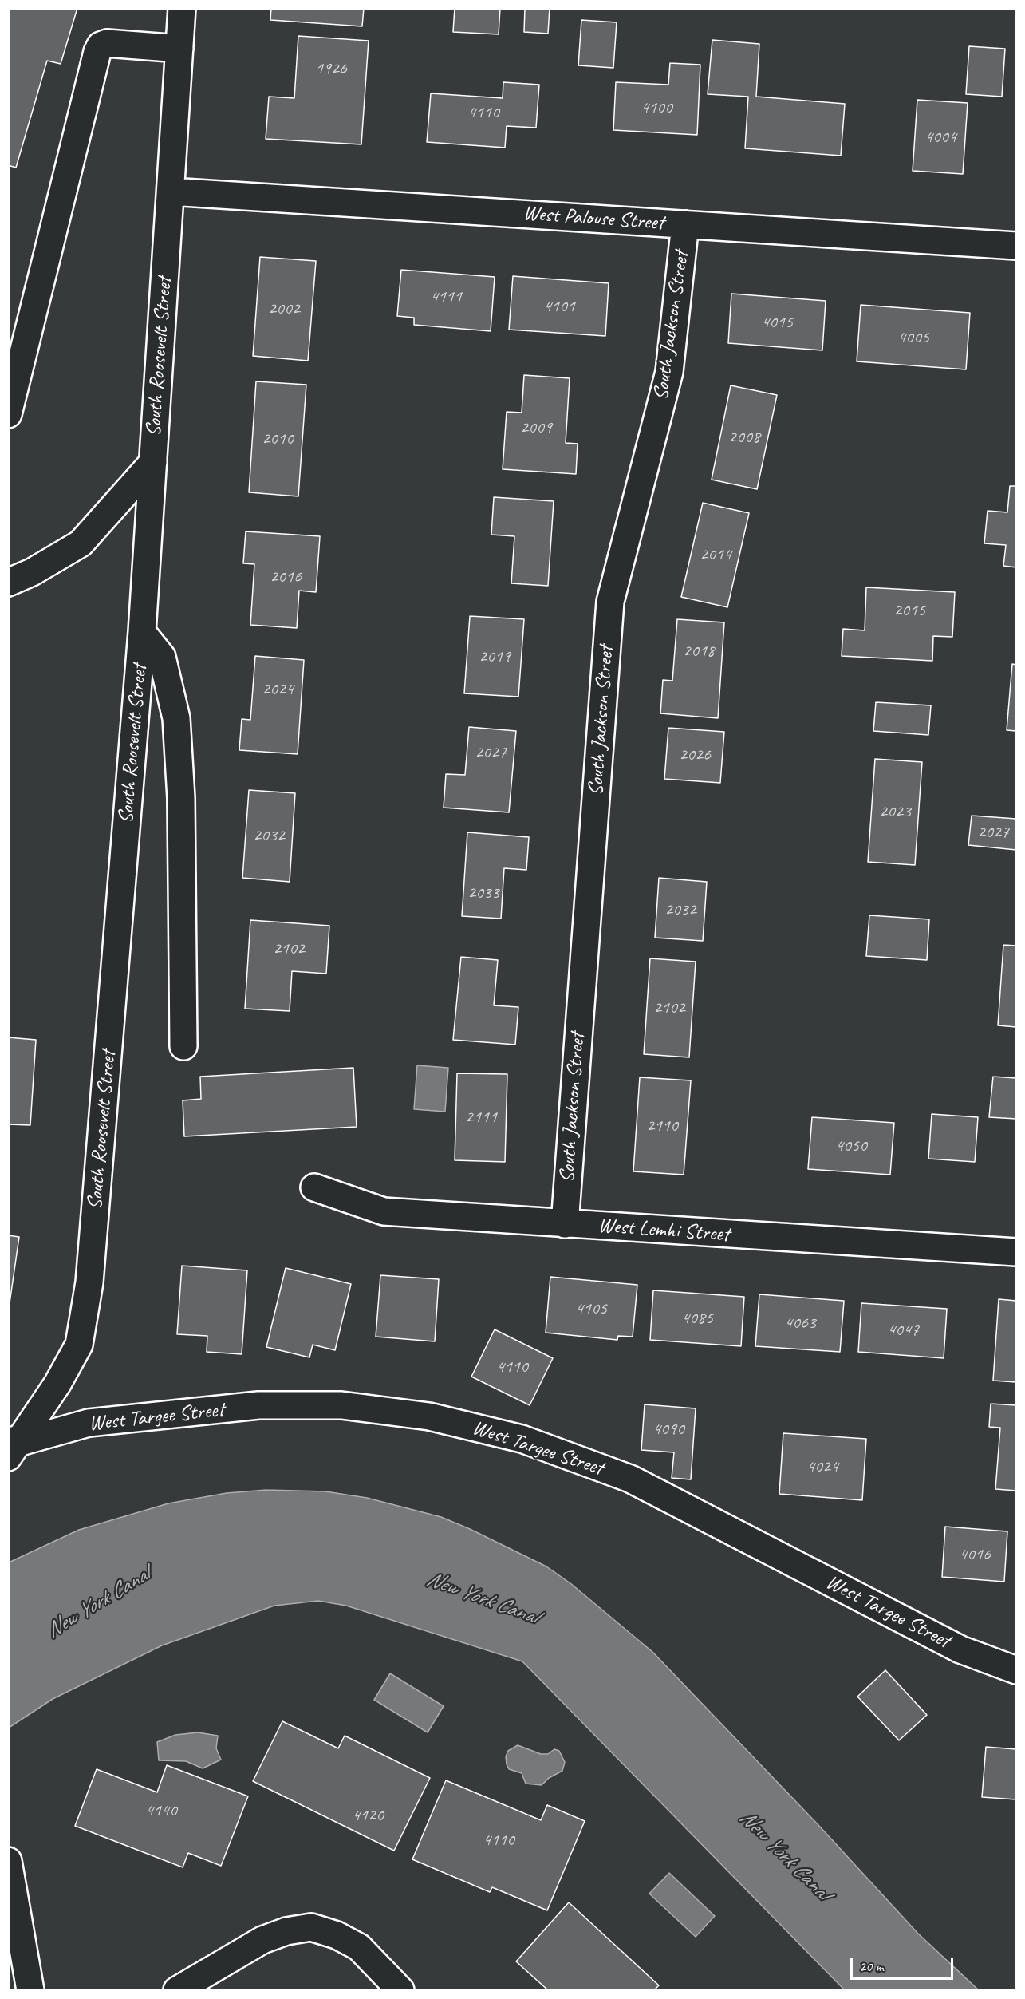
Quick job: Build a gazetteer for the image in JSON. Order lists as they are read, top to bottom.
{
  "streets": {
    "street": [
      "West Palouse Street",
      "South Jackson Street",
      "South Roosevelt Street",
      "West Lemhi Street",
      "West Targee Street"
    ]
  },
  "crossings": [
    ["West Palouse Street", "South Jackson Street"],
    ["West Palouse Street", "South Roosevelt Street"],
    ["South Jackson Street", "West Lemhi Street"],
    ["South Roosevelt Street", "West Targee Street"]
  ],
  "water": ["New York Canal"],
  "house_numbers": [
    "1926",
    "4100",
    "4110",
    "4004",
    "4111",
    "4101",
    "2002",
    "4015",
    "4005",
    "2009",
    "2008",
    "2010",
    "2014",
    "2016",
    "2015",
    "2018",
    "2019",
    "2024",
    "2027",
    "2026",
    "2023",
    "2027",
    "2032",
    "2033",
    "2032",
    "2102",
    "2102",
    "2111",
    "2110",
    "4050",
    "4105",
    "4085",
    "4063",
    "4047",
    "4110",
    "4090",
    "4024",
    "4016",
    "4140",
    "4120",
    "4110"
  ],
  "scale_bar": "20 m"
}
